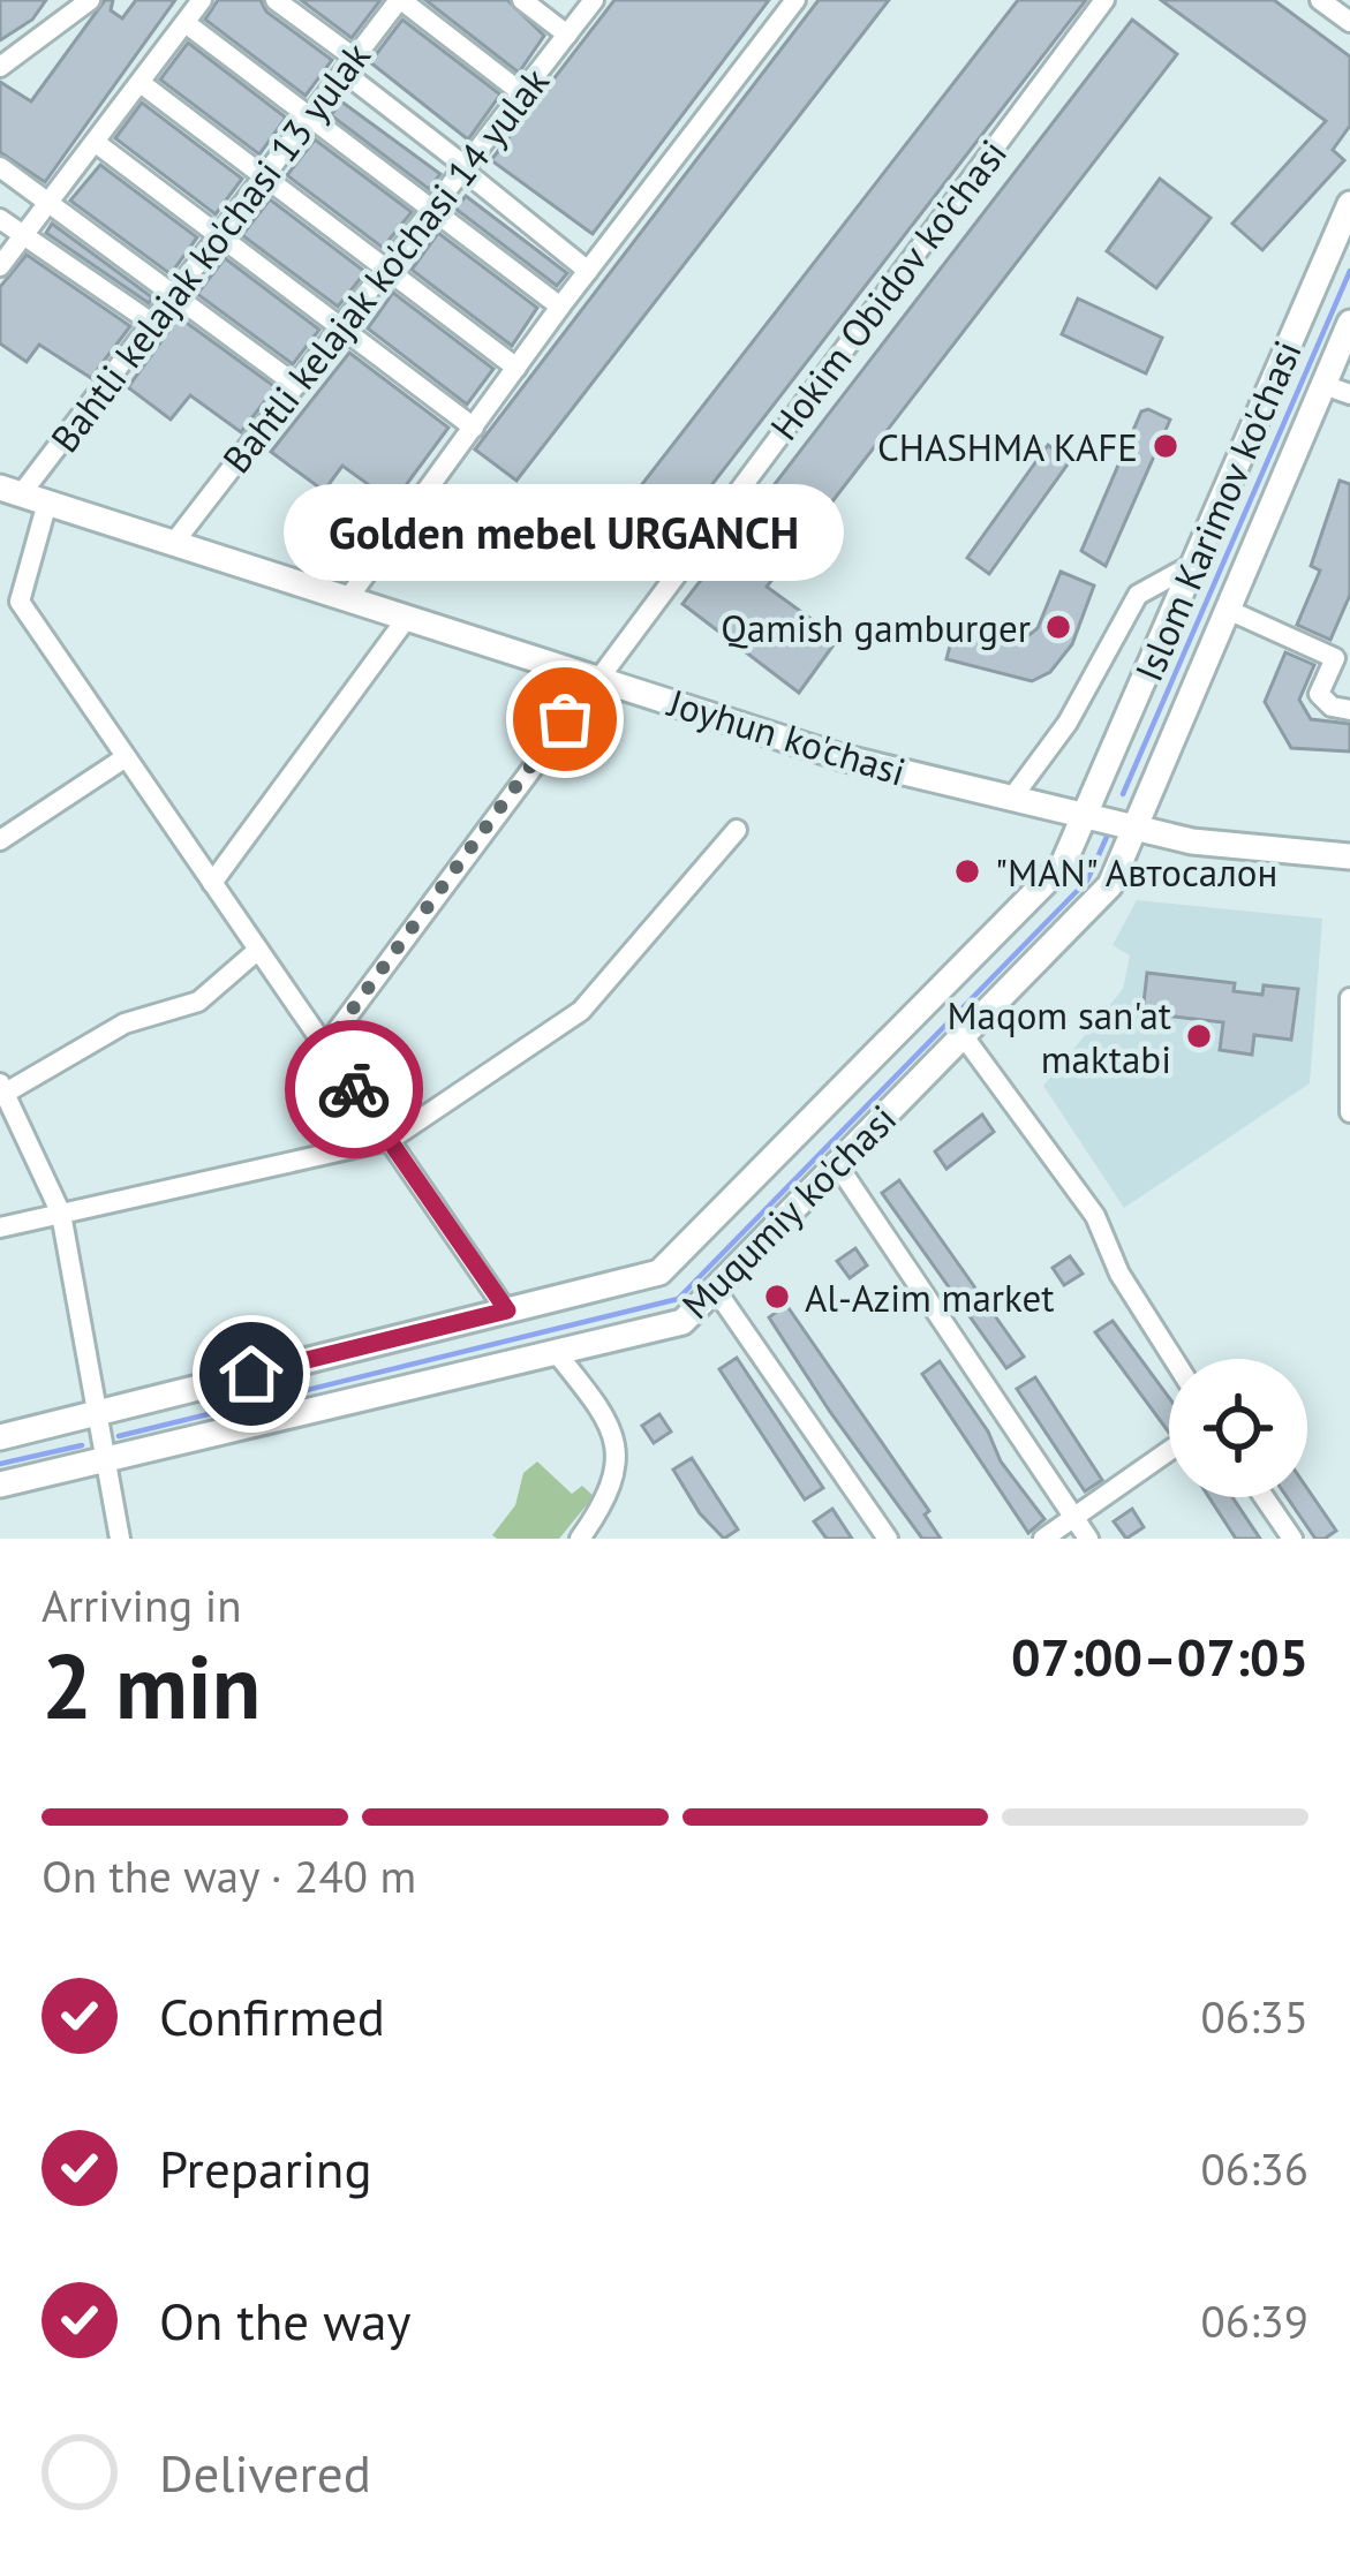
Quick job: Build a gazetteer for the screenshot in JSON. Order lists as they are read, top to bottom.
{
  "streets": {
    "main road": ["Islom Karimov ko'chasi", "Joyhun ko'chasi", "Muqumiy ko'chasi"],
    "street": ["Bahtli kelajak ko'chasi 13 yulak", "Bahtli kelajak ko'chasi 14 yulak", "Hokim Obidov ko'chasi"]
  },
  "crossings": [
    ["Bahtli kelajak ko'chasi 13 yulak", "Joyhun ko'chasi"],
    ["Bahtli kelajak ko'chasi 14 yulak", "Joyhun ko'chasi"],
    ["Hokim Obidov ko'chasi", "Joyhun ko'chasi"],
    ["Islom Karimov ko'chasi", "Joyhun ko'chasi"],
    ["Islom Karimov ko'chasi", "Muqumiy ko'chasi"],
    ["Joyhun ko'chasi", "Muqumiy ko'chasi"]
  ],
  "places": [
    "CHASHMA KAFE",
    "Qamish gamburger",
    "Golden mebel URGANCH",
    "\"MAN\" Автосалон",
    "Maqom san'at maktabi",
    "Al-Azim market"
  ],
  "page": {
    "bubble": "Golden mebel URGANCH",
    "heading": ["2 min", "Arriving in", "07:00–07:05"],
    "bar": "On the way · 240 m",
    "list": [
      ["Confirmed", "06:35"],
      ["Preparing", "06:36"],
      ["On the way", "06:39"],
      "Delivered"
    ]
  }
}
